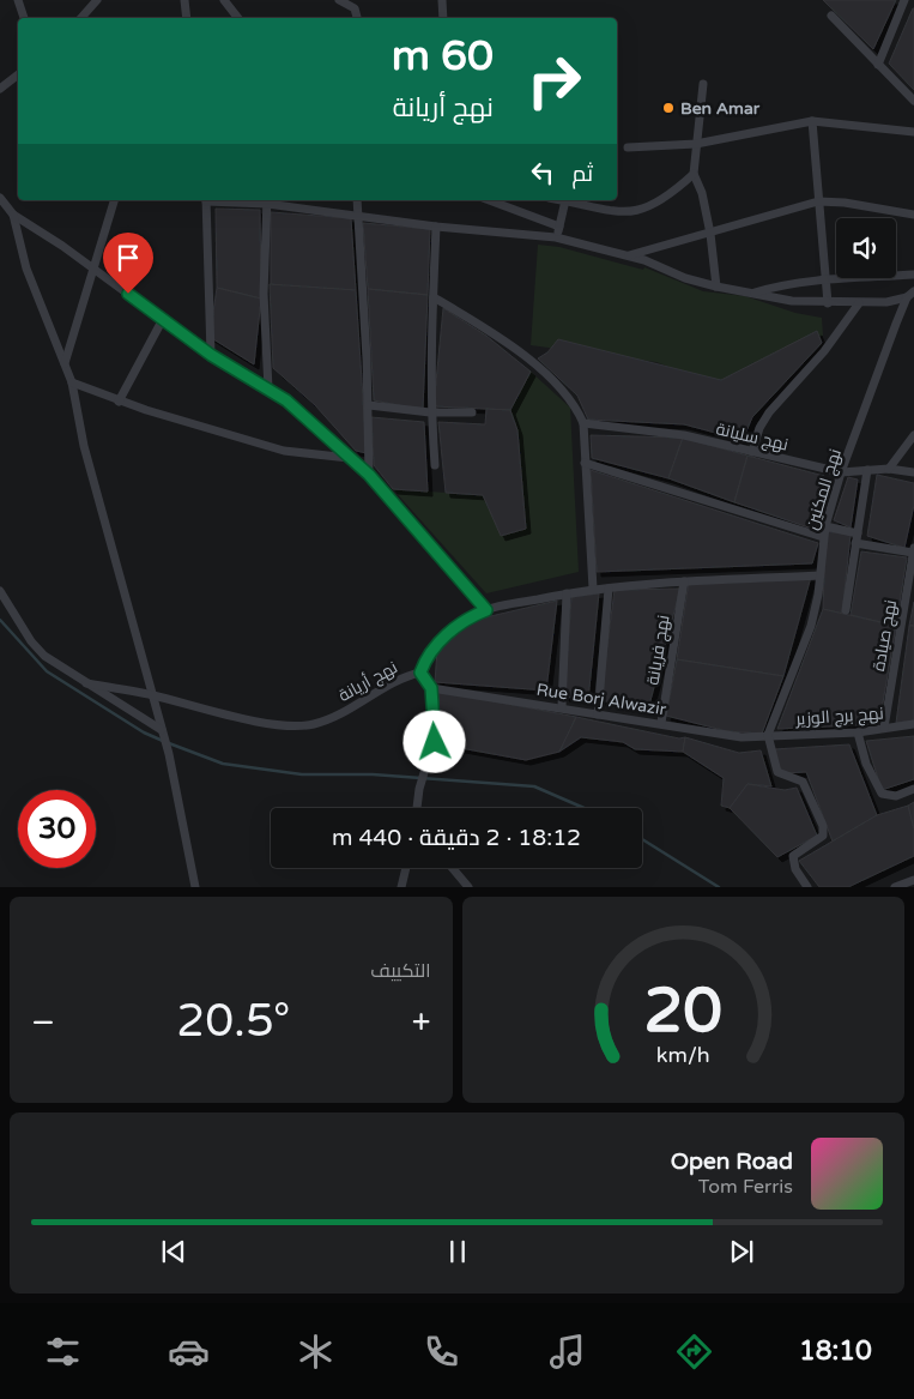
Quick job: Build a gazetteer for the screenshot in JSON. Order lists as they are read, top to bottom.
{
  "streets": {
    "street": [
      "نهج سليانة",
      "نهج المكنين",
      "نهج صيادة",
      "نهج فريانة",
      "نهج أريانة",
      "Rue Borj Alwazir",
      "نهج برج الوزير"
    ]
  },
  "crossings": [
    ["نهج سليانة", "نهج المكنين"],
    ["نهج المكنين", "نهج أريانة"],
    ["نهج المكنين", "Rue Borj Alwazir"],
    ["نهج المكنين", "نهج برج الوزير"],
    ["نهج صيادة", "نهج برج الوزير"],
    ["نهج فريانة", "نهج أريانة"],
    ["نهج فريانة", "Rue Borj Alwazir"],
    ["Rue Borj Alwazir", "نهج برج الوزير"]
  ],
  "places": ["Ben Amar"],
  "page": {
    "turn": ["60 m", "نهج أريانة"],
    "then": "ثم",
    "limit": "30",
    "trip": "18:12 · 2 دقيقة · 440 m",
    "tile": "التكييف",
    "heat": ["−", "20.5°", "+"],
    "song": ["Open Road", "Tom Ferris"],
    "tabs": "18:10",
    "gauge": ["20", "km/h"]
  }
}
